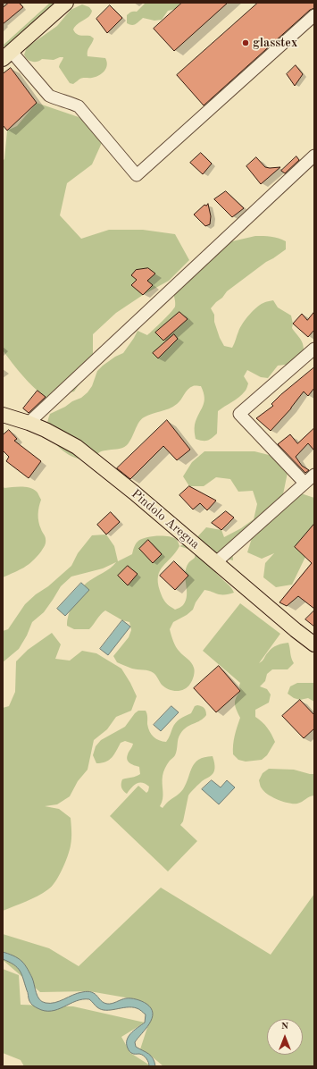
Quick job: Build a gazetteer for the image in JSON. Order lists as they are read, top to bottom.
{
  "streets": {
    "main road": ["Pindolo Aregua"]
  },
  "places": ["glasstex"],
  "north": "top"
}
